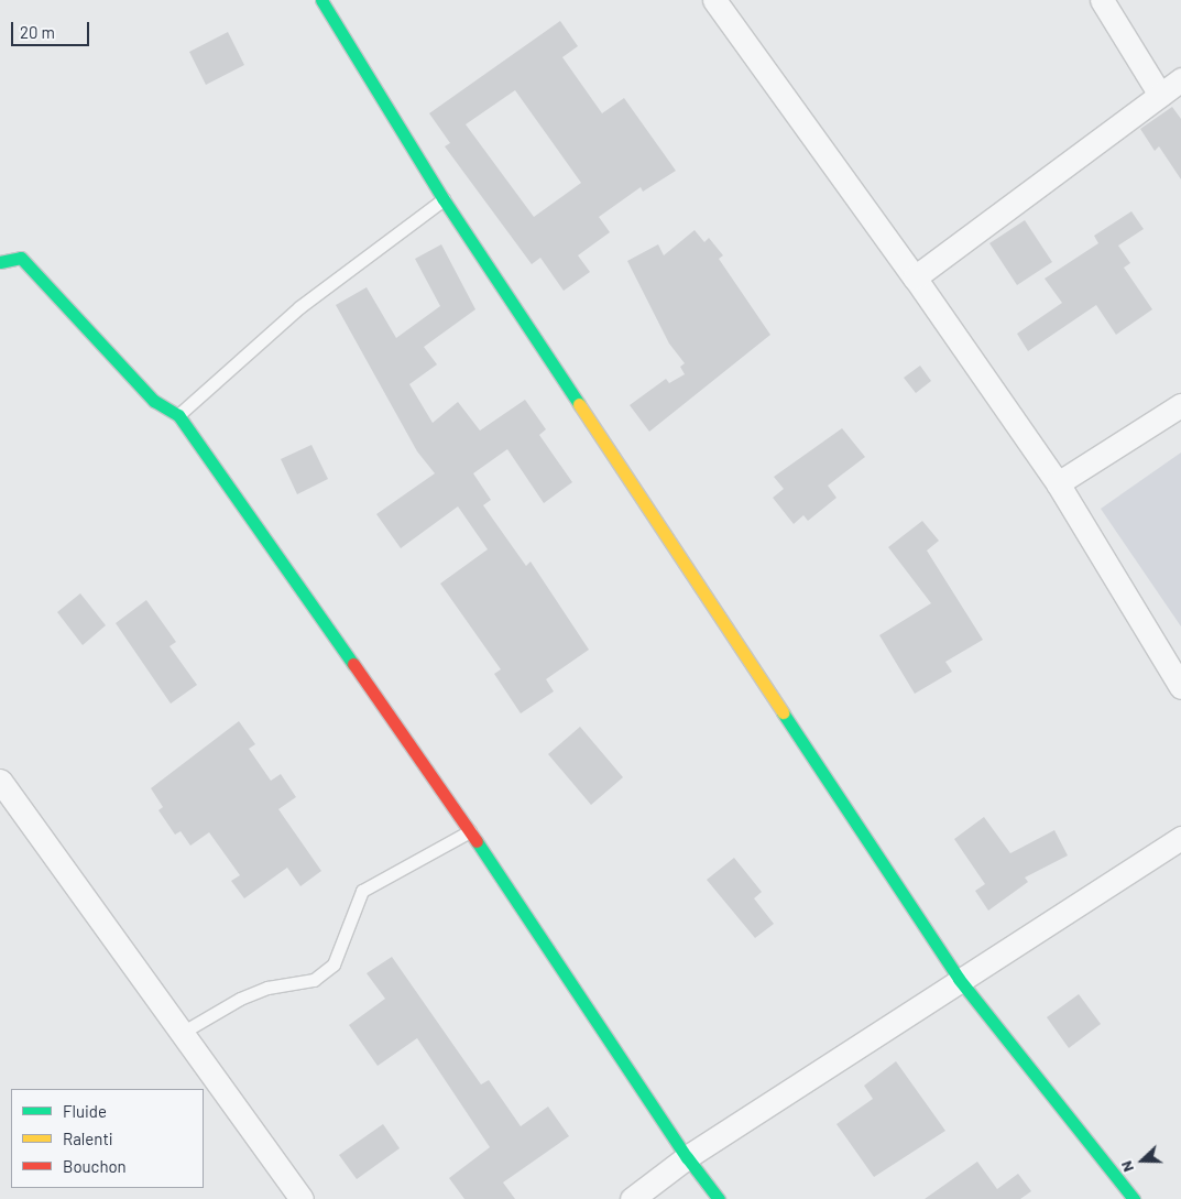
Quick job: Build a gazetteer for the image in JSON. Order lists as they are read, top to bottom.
{
  "legend": ["Fluide", "Ralenti", "Bouchon"],
  "scale_bar": "20 m",
  "north": "left"
}
